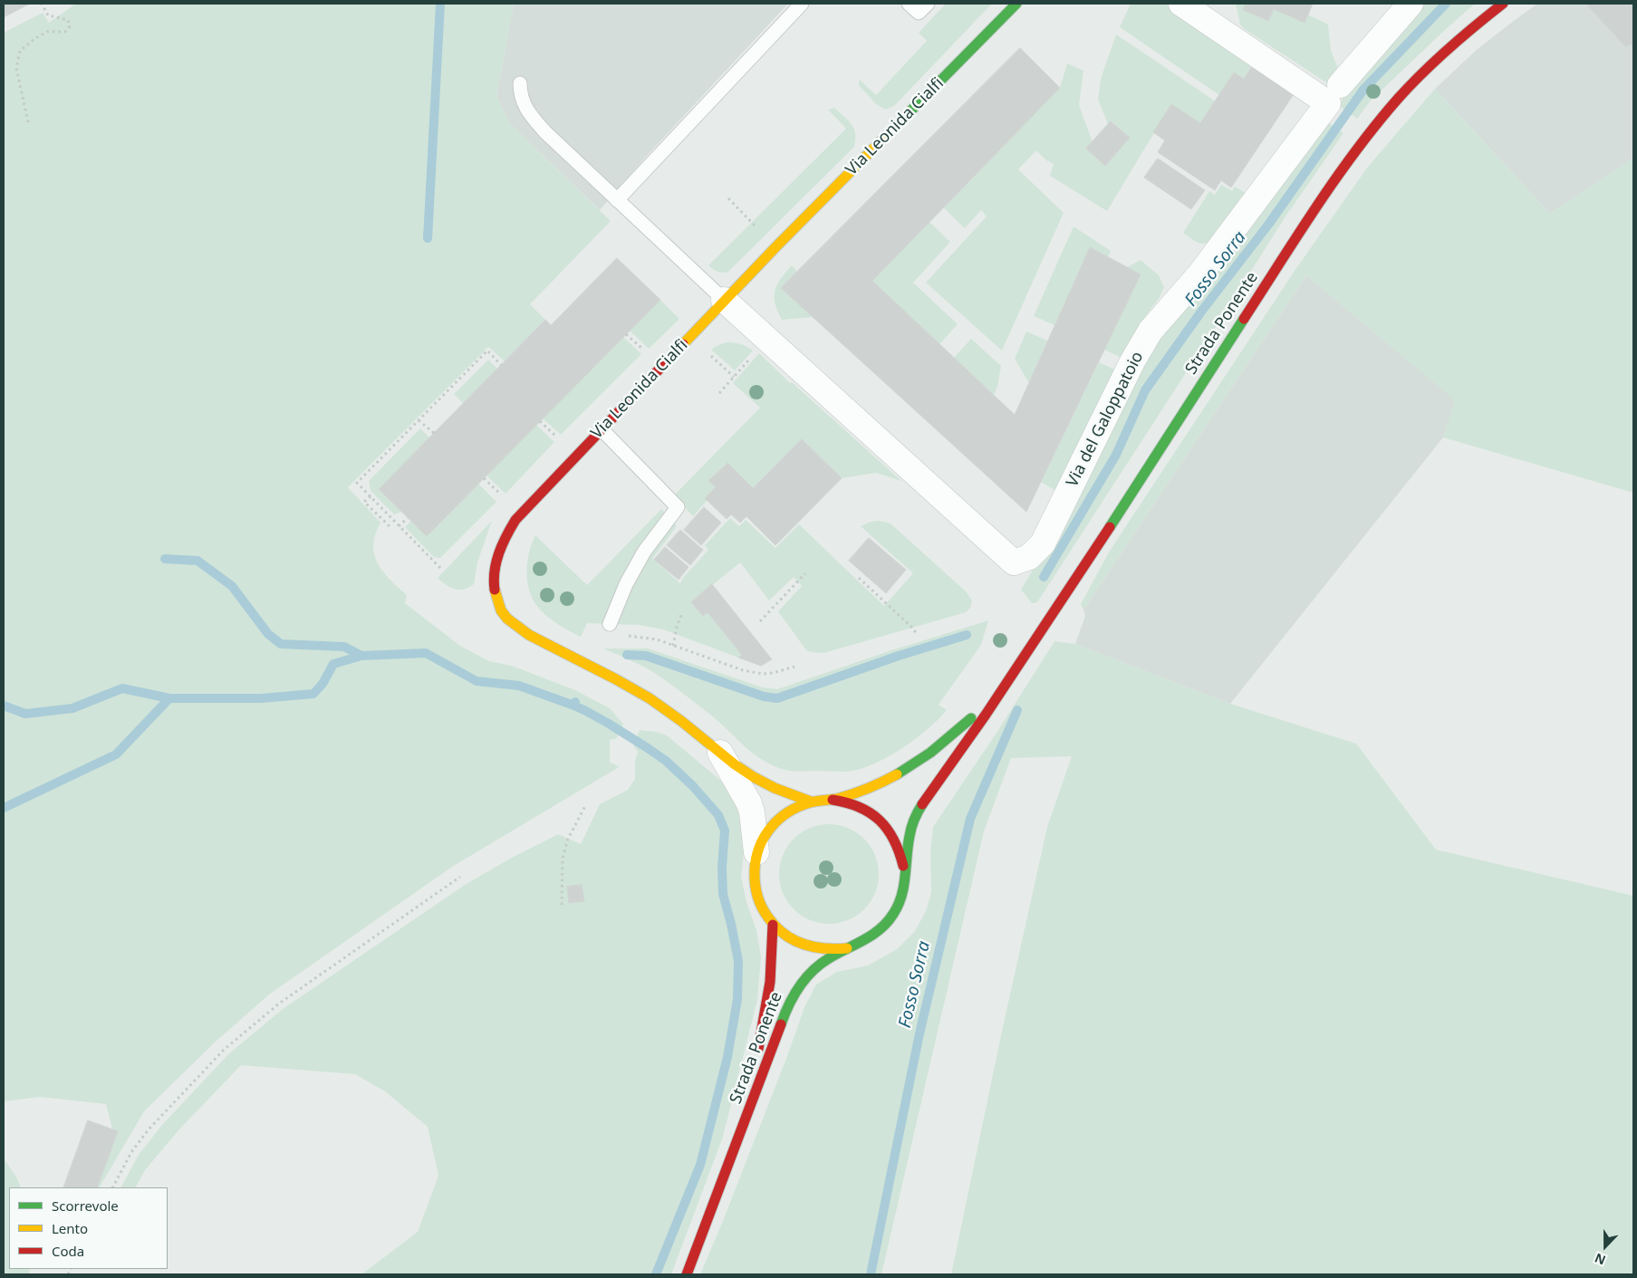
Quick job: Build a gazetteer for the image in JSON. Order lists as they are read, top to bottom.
{
  "streets": {
    "main road": ["Via Leonida Cialfi", "Strada Ponente"],
    "street": ["Via del Galoppatoio"]
  },
  "crossings": [
    ["Via Leonida Cialfi", "Strada Ponente"],
    ["Via Leonida Cialfi", "Via del Galoppatoio"]
  ],
  "water": ["Fosso Sorra"],
  "legend": ["Scorrevole", "Lento", "Coda"],
  "north": "bottom"
}
